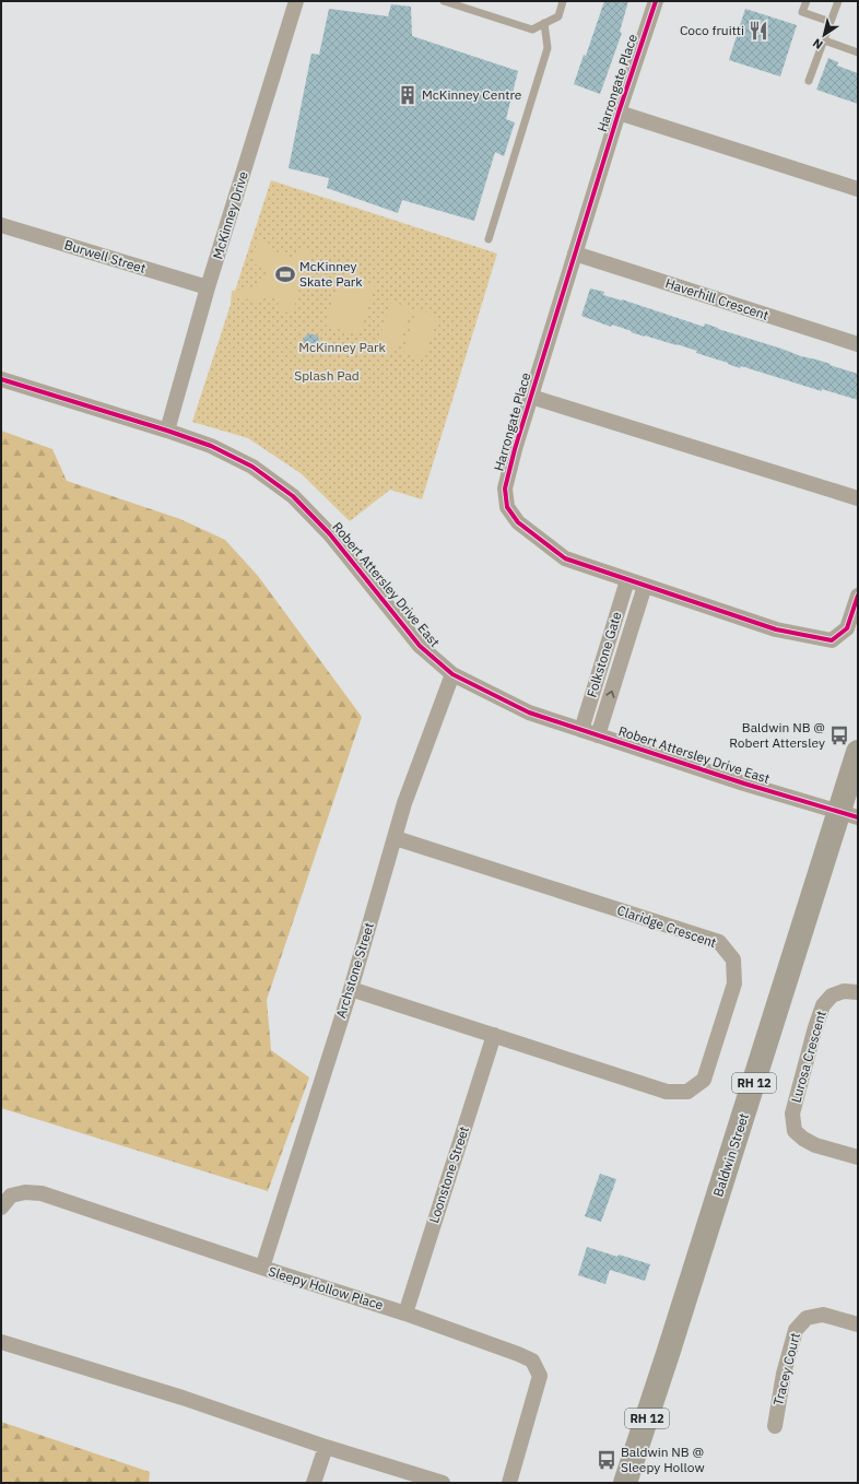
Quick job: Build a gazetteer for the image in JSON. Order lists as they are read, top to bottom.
{
  "streets": {
    "main road": ["RH 12", "Baldwin Street"],
    "street": [
      "Harrongate Place",
      "McKinney Drive",
      "Burwell Street",
      "Haverhill Crescent",
      "Robert Attersley Drive East",
      "Folkstone Gate",
      "Claridge Crescent",
      "Archstone Street",
      "Lurosa Crescent",
      "Loonstone Street",
      "Sleepy Hollow Place",
      "Tracey Court"
    ]
  },
  "crossings": [
    ["Harrongate Place", "Haverhill Crescent"],
    ["Harrongate Place", "Folkstone Gate"],
    ["McKinney Drive", "Burwell Street"],
    ["McKinney Drive", "Robert Attersley Drive East"],
    ["Robert Attersley Drive East", "Folkstone Gate"],
    ["Robert Attersley Drive East", "Archstone Street"],
    ["Robert Attersley Drive East", "Baldwin Street"],
    ["Claridge Crescent", "Archstone Street"],
    ["Claridge Crescent", "Loonstone Street"],
    ["Archstone Street", "Sleepy Hollow Place"],
    ["Loonstone Street", "Sleepy Hollow Place"]
  ],
  "parks": ["McKinney Park", "Splash Pad"],
  "places": {
    "restaurant": ["Coco fruitti"],
    "building": ["McKinney Centre"],
    "sports": ["McKinney Skate Park"],
    "bus stop": ["Baldwin NB @ Robert Attersley", "Baldwin NB @ Sleepy Hollow"]
  },
  "north": "bottom left"
}
